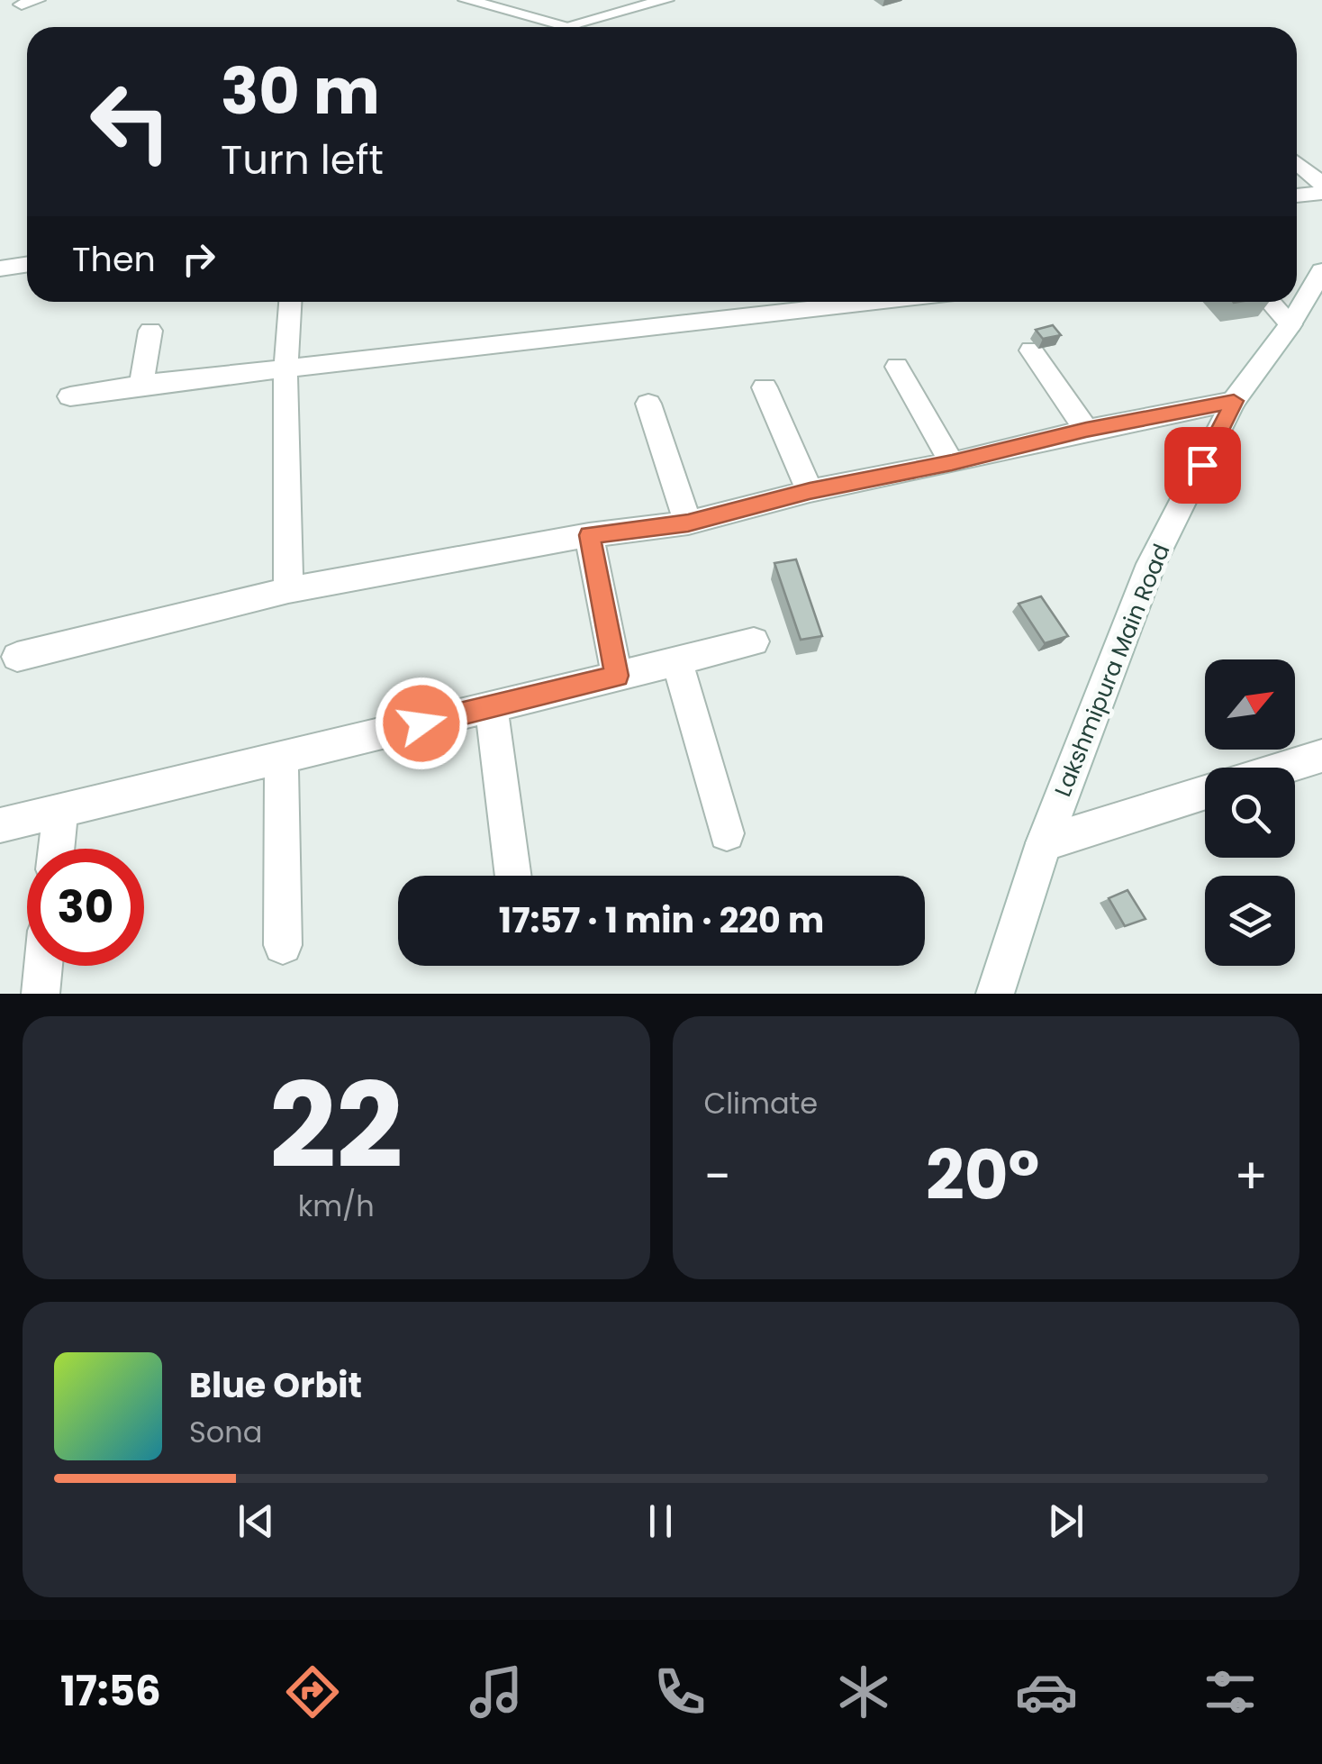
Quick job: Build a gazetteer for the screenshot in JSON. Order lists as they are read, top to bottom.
{
  "streets": {
    "street": ["Lakshmipura Main Road"]
  },
  "north": "top right",
  "page": {
    "turn": ["30 m", "Turn left"],
    "then": "Then",
    "limit": "30",
    "trip": "17:57 · 1 min · 220 m",
    "tile": [
      ["22", "km/h"],
      "Climate"
    ],
    "heat": ["−", "20°", "+"],
    "song": ["Blue Orbit", "Sona"],
    "tabs": "17:56"
  }
}
